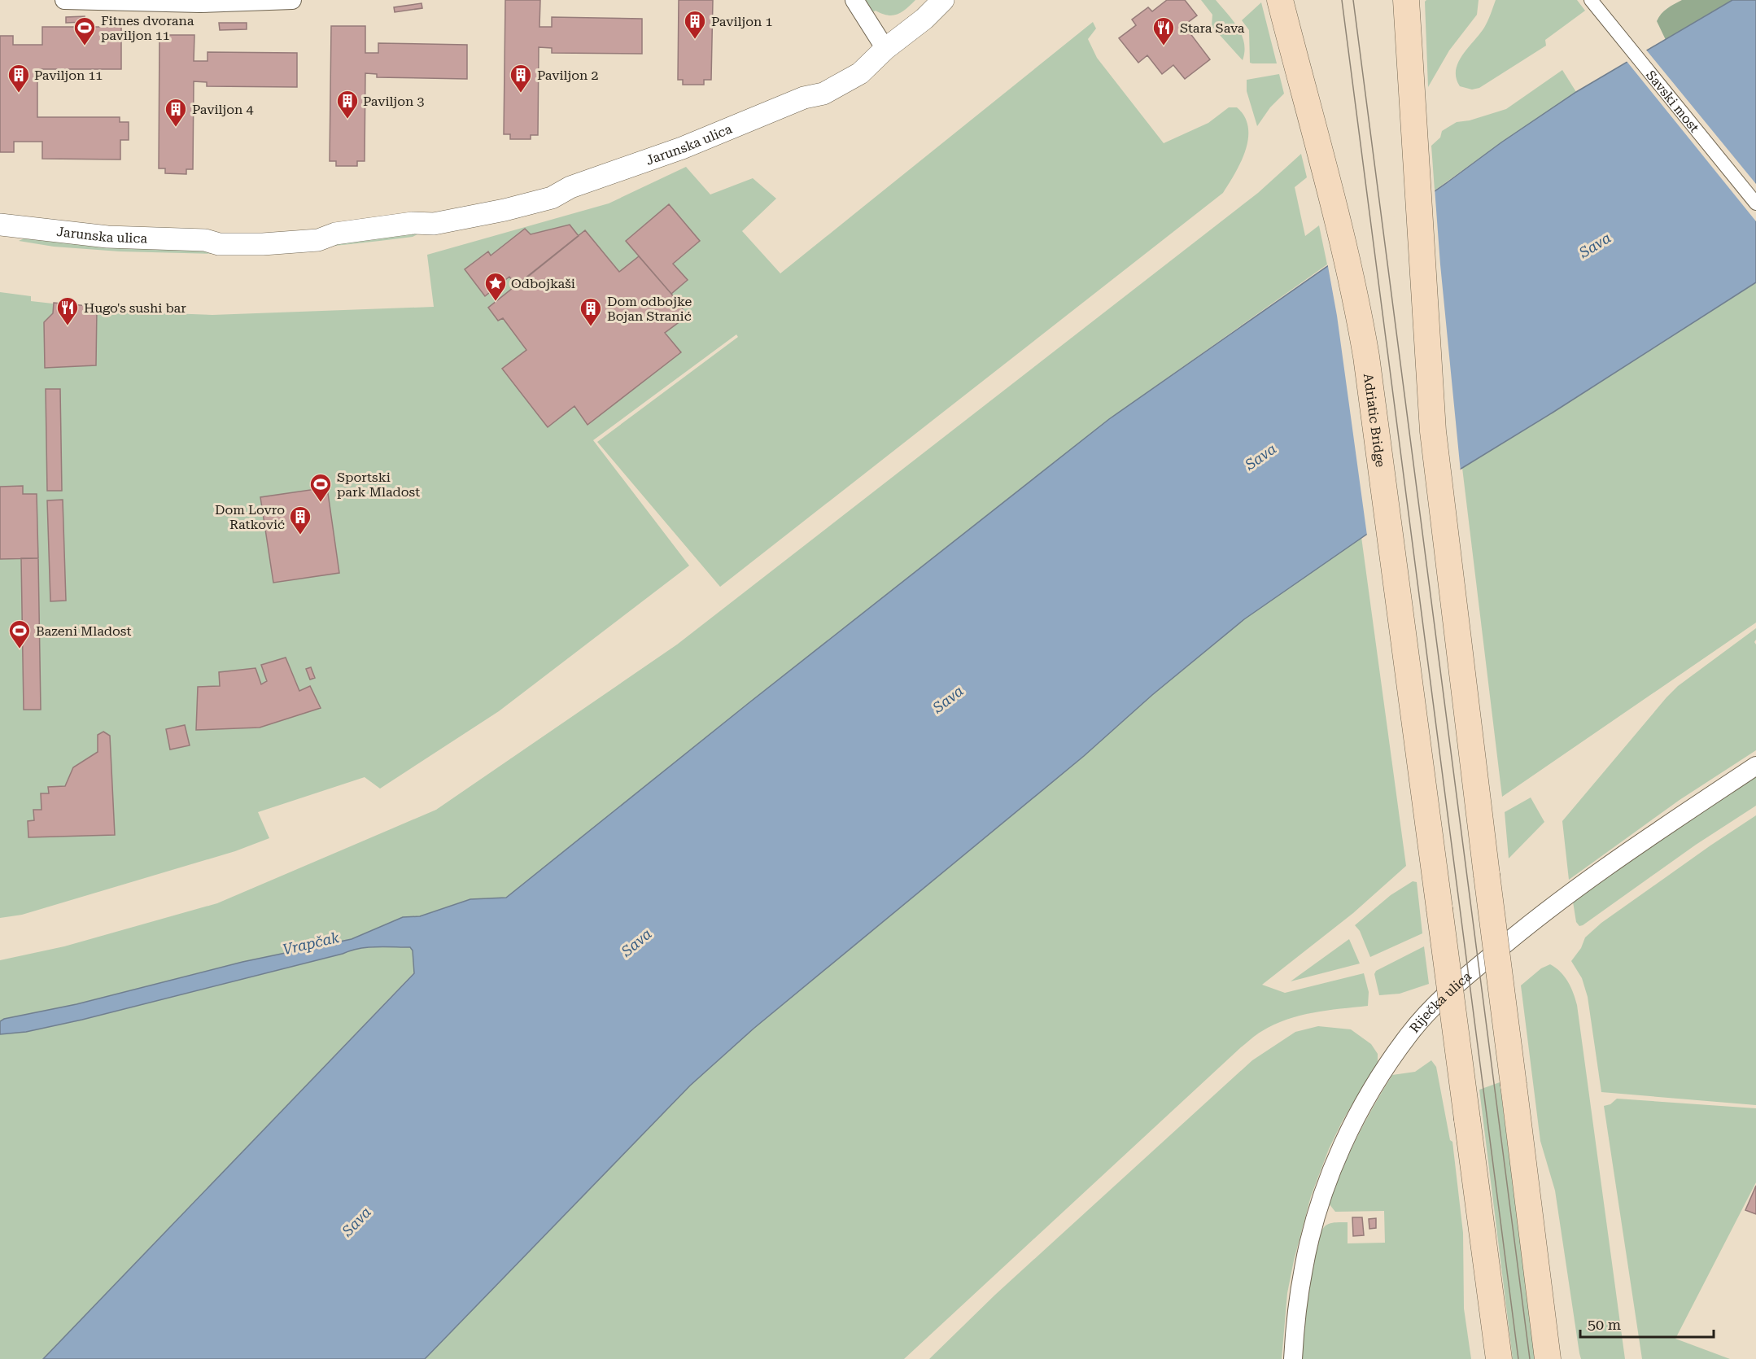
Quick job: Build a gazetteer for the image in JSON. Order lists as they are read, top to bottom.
{
  "streets": {
    "main road": ["Adriatic Bridge"],
    "street": ["Savski most", "Jarunska ulica", "Riječka ulica"]
  },
  "water": ["Sava", "Vrapčak"],
  "places": {
    "building": [
      "Paviljon 1",
      "Paviljon 11",
      "Paviljon 2",
      "Paviljon 3",
      "Paviljon 4",
      "Dom odbojke Bojan Stranić",
      "Dom Lovro Ratković"
    ],
    "sports": ["Fitnes dvorana paviljon 11", "Sportski park Mladost", "Bazeni Mladost"],
    "restaurant": ["Stara Sava", "Hugo's sushi bar"],
    "place": ["Odbojkaši"]
  },
  "scale_bar": "50 m"
}
